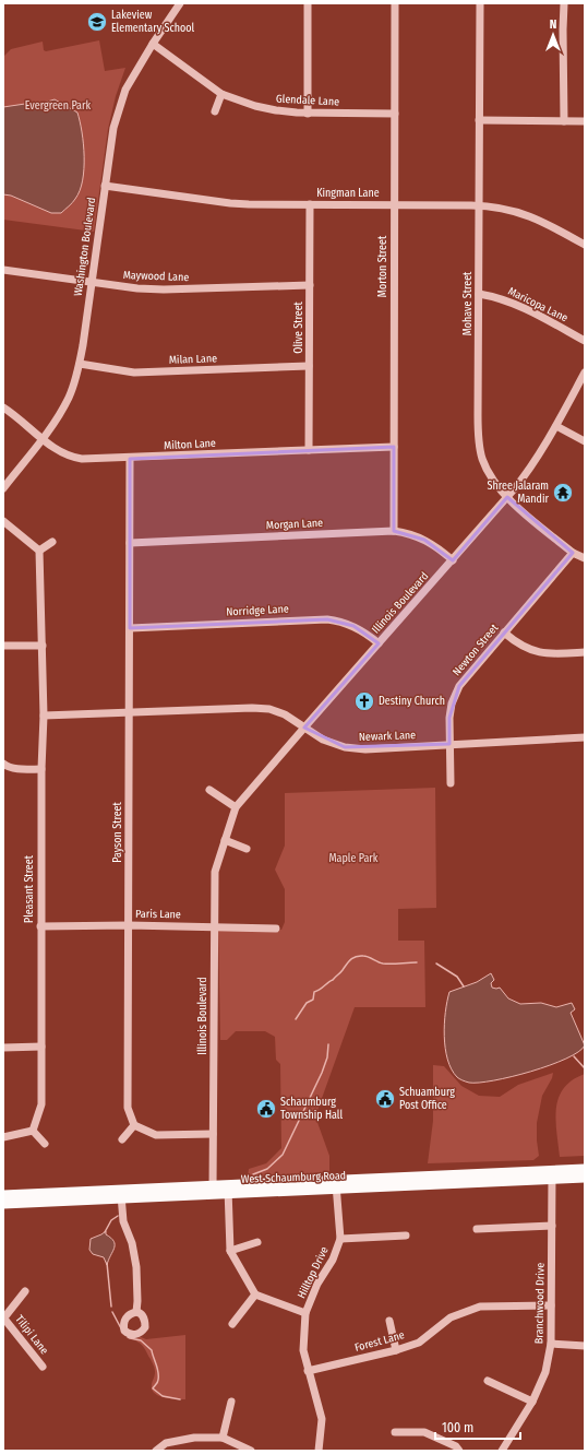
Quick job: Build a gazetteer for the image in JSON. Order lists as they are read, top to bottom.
{
  "streets": {
    "main road": ["West Schaumburg Road"],
    "street": [
      "Glendale Lane",
      "Kingman Lane",
      "Washington Boulevard",
      "Morton Street",
      "Maywood Lane",
      "Mohave Street",
      "Maricopa Lane",
      "Olive Street",
      "Milan Lane",
      "Milton Lane",
      "Morgan Lane",
      "Illinois Boulevard",
      "Norridge Lane",
      "Newton Street",
      "Newark Lane",
      "Payson Street",
      "Pleasant Street",
      "Paris Lane",
      "Hilltop Drive",
      "Branchwood Drive",
      "Tilipi Lane",
      "Forest Lane"
    ]
  },
  "crossings": [
    ["Glendale Lane", "Washington Boulevard"],
    ["Glendale Lane", "Morton Street"],
    ["Kingman Lane", "Washington Boulevard"],
    ["Kingman Lane", "Morton Street"],
    ["Kingman Lane", "Mohave Street"],
    ["Kingman Lane", "Olive Street"],
    ["Washington Boulevard", "Maywood Lane"],
    ["Washington Boulevard", "Milan Lane"],
    ["Washington Boulevard", "Milton Lane"],
    ["Morton Street", "Milton Lane"],
    ["Morton Street", "Morgan Lane"],
    ["Maywood Lane", "Olive Street"],
    ["Mohave Street", "Maricopa Lane"],
    ["Mohave Street", "Illinois Boulevard"],
    ["Mohave Street", "Newton Street"],
    ["Olive Street", "Milan Lane"],
    ["Olive Street", "Milton Lane"],
    ["Milton Lane", "Payson Street"],
    ["Morgan Lane", "Illinois Boulevard"],
    ["Morgan Lane", "Payson Street"],
    ["Illinois Boulevard", "Norridge Lane"],
    ["Illinois Boulevard", "Newark Lane"],
    ["Illinois Boulevard", "Paris Lane"],
    ["Illinois Boulevard", "West Schaumburg Road"],
    ["Norridge Lane", "Payson Street"],
    ["Newton Street", "Newark Lane"],
    ["Newark Lane", "Payson Street"],
    ["Newark Lane", "Pleasant Street"],
    ["Payson Street", "Paris Lane"],
    ["Pleasant Street", "Paris Lane"],
    ["West Schaumburg Road", "Hilltop Drive"],
    ["West Schaumburg Road", "Branchwood Drive"],
    ["Hilltop Drive", "Forest Lane"],
    ["Branchwood Drive", "Forest Lane"]
  ],
  "parks": ["Evergreen Park", "Maple Park"],
  "places": {
    "school or university": ["Lakeview Elementary School"],
    "temple": ["Shree Jalaram Mandir"],
    "church": ["Destiny Church"],
    "public building": ["Schuamburg Post Office", "Schaumburg Township Hall"]
  },
  "scale_bar": "100 m",
  "north": "top"
}
